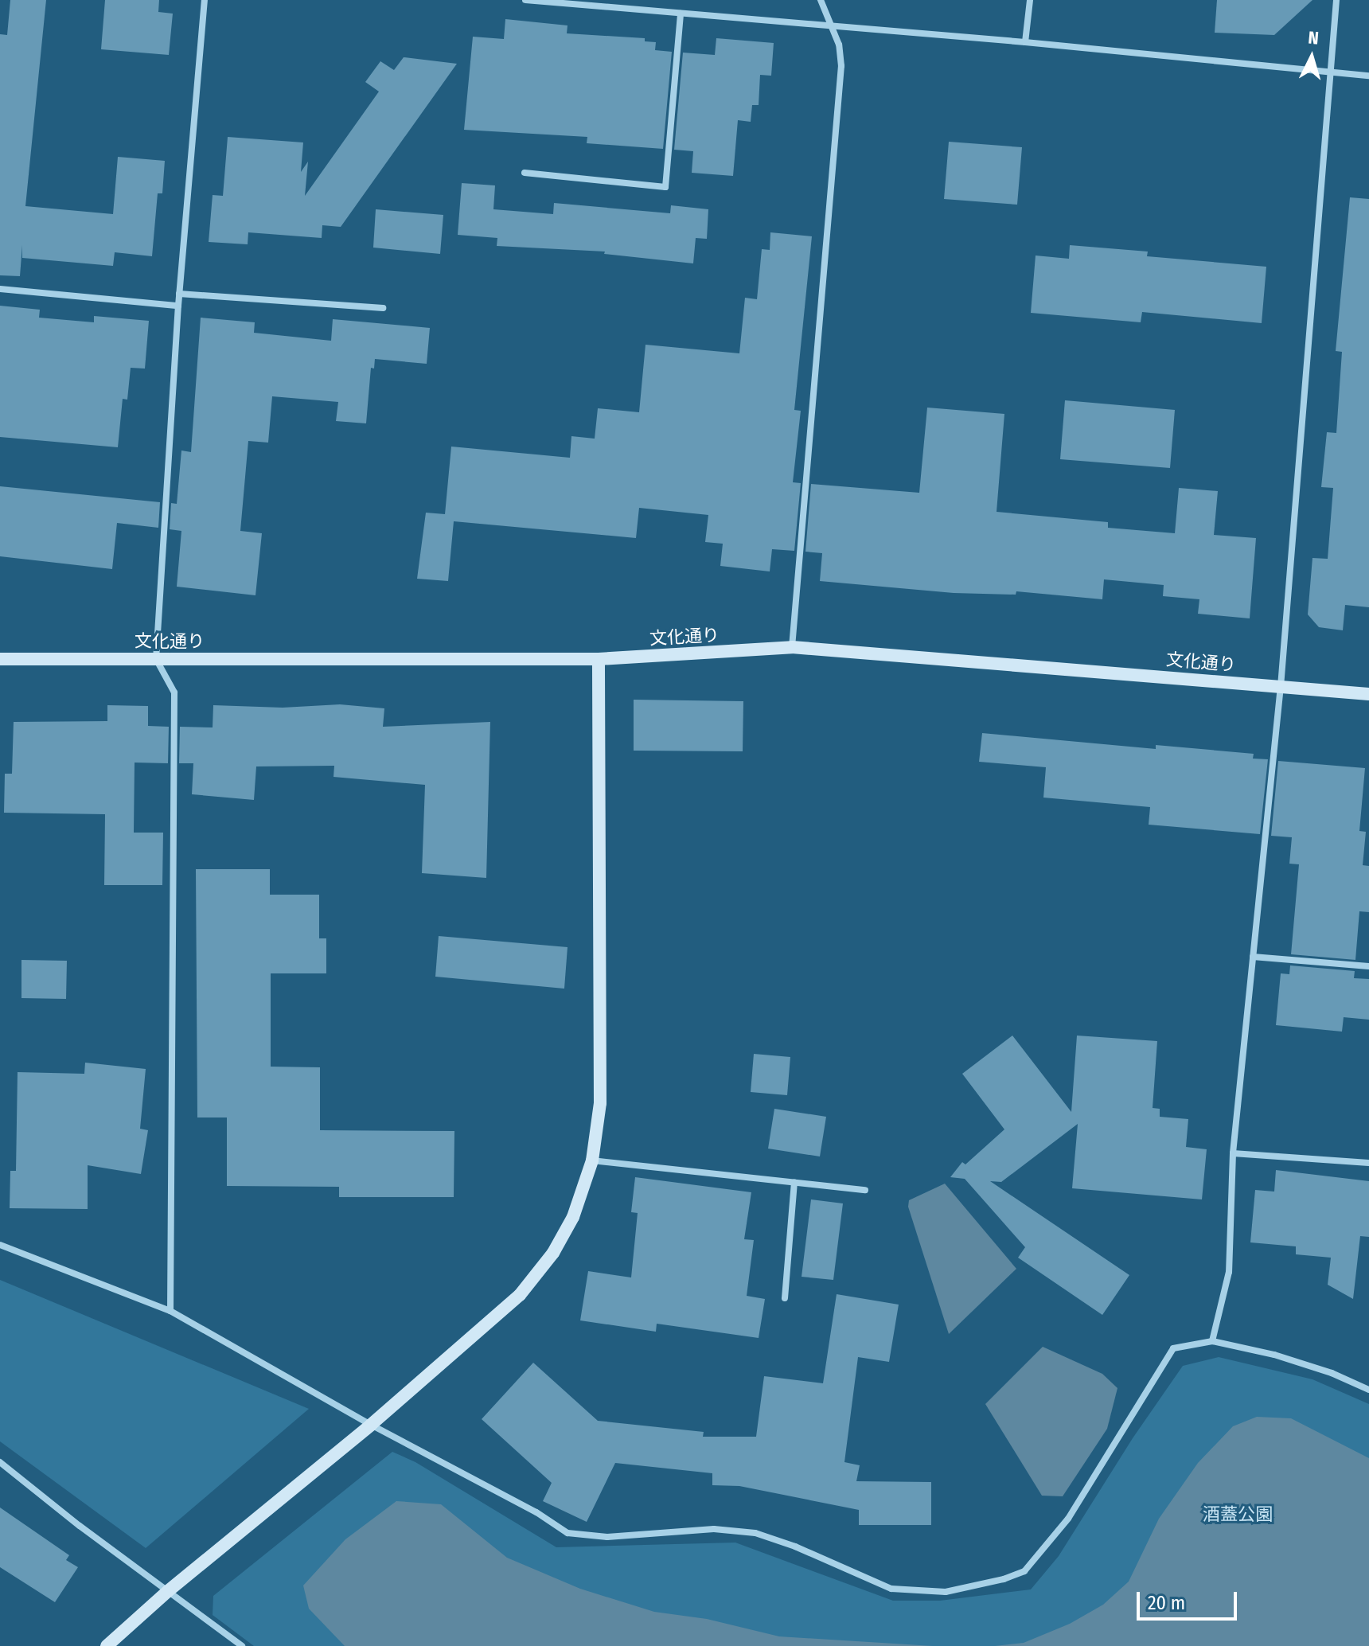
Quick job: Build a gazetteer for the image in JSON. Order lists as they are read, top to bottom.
{
  "streets": {
    "street": ["文化通り"]
  },
  "parks": ["酒蓋公園"],
  "scale_bar": "20 m",
  "north": "top"
}
